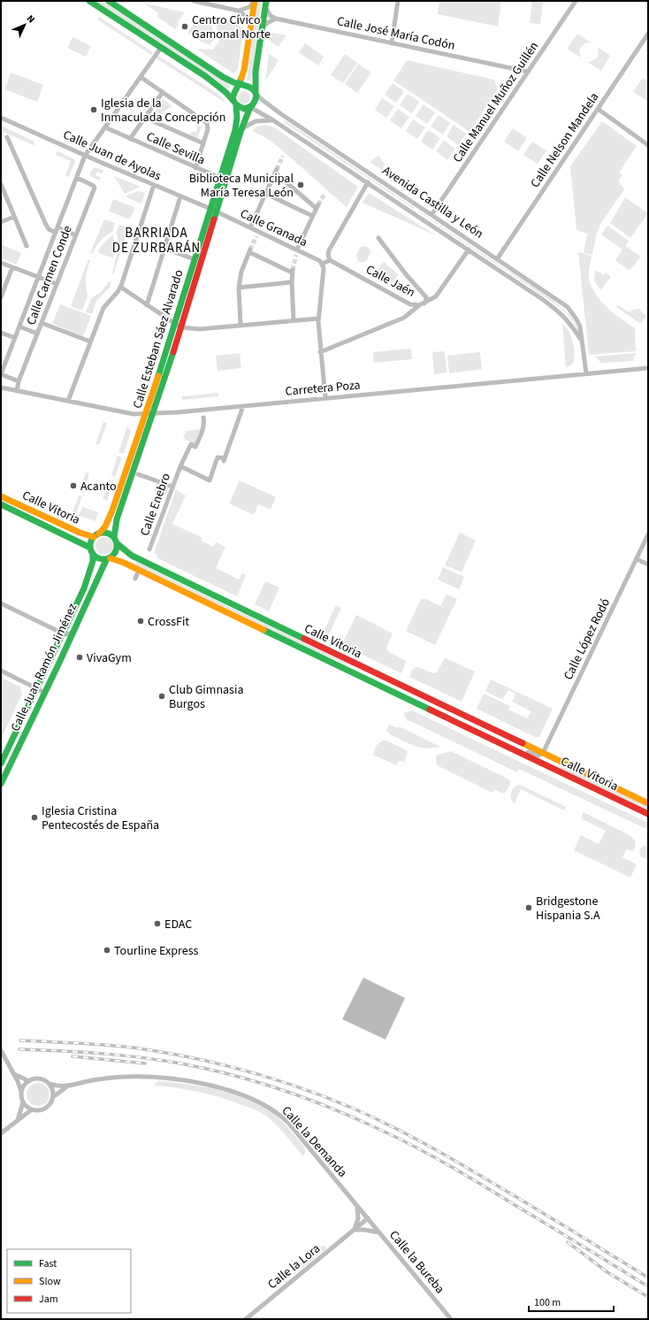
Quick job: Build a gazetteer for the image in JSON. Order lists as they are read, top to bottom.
{
  "streets": {
    "main road": ["Calle Esteban Sáez Alvarado", "Calle Vitoria", "Calle Juan Ramón Jiménez"],
    "street": [
      "Calle José María Codón",
      "Calle Manuel Muñoz Guillén",
      "Calle Nelson Mandela",
      "Calle Sevilla",
      "Calle Juan de Ayolas",
      "Avenida Castilla y León",
      "Calle Granada",
      "Calle Carmen Conde",
      "Calle Jaén",
      "Carretera Poza",
      "Calle Enebro",
      "Calle López Rodó",
      "Calle la Demanda",
      "Calle la Bureba",
      "Calle la Lora"
    ]
  },
  "crossings": [
    ["Calle José María Codón", "Calle Manuel Muñoz Guillén"],
    ["Calle Manuel Muñoz Guillén", "Avenida Castilla y León"],
    ["Calle Nelson Mandela", "Avenida Castilla y León"],
    ["Calle Sevilla", "Calle Esteban Sáez Alvarado"],
    ["Calle Juan de Ayolas", "Calle Granada"],
    ["Calle Juan de Ayolas", "Calle Esteban Sáez Alvarado"],
    ["Avenida Castilla y León", "Calle Jaén"],
    ["Avenida Castilla y León", "Calle Esteban Sáez Alvarado"],
    ["Avenida Castilla y León", "Carretera Poza"],
    ["Calle Granada", "Calle Esteban Sáez Alvarado"],
    ["Calle Carmen Conde", "Carretera Poza"],
    ["Calle Esteban Sáez Alvarado", "Carretera Poza"],
    ["Calle Esteban Sáez Alvarado", "Calle Vitoria"],
    ["Calle Esteban Sáez Alvarado", "Calle Juan Ramón Jiménez"],
    ["Carretera Poza", "Calle Enebro"],
    ["Calle Vitoria", "Calle López Rodó"],
    ["Calle Vitoria", "Calle Juan Ramón Jiménez"],
    ["Calle la Demanda", "Calle la Bureba"],
    ["Calle la Demanda", "Calle la Lora"],
    ["Calle la Bureba", "Calle la Lora"]
  ],
  "districts": ["BARRIADA DE ZURBARÁN"],
  "places": [
    "Centro Cívico Gamonal Norte",
    "Iglesia de la Inmaculada Concepción",
    "Biblioteca Municipal María Teresa León",
    "Acanto",
    "CrossFit",
    "VivaGym",
    "Club Gimnasia Burgos",
    "Iglesia Cristina Pentecostés de España",
    "Bridgestone Hispania S.A",
    "EDAC",
    "Tourline Express"
  ],
  "legend": ["Fast", "Slow", "Jam"],
  "scale_bar": "100 m",
  "north": "top right"
}
